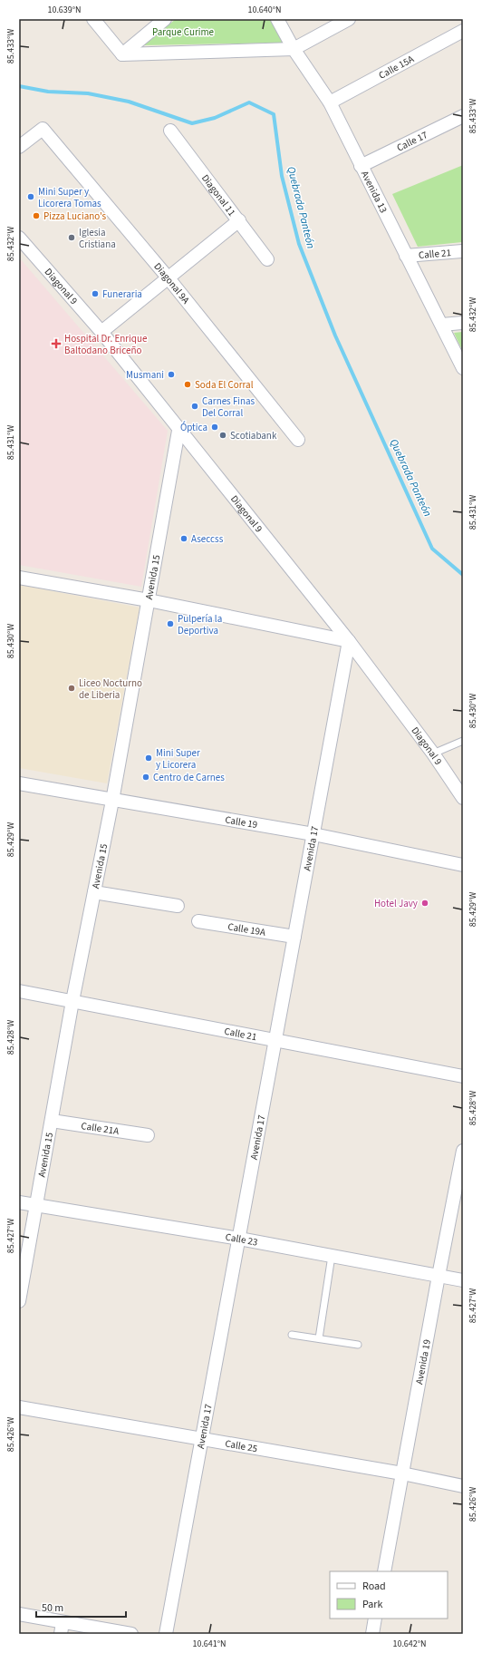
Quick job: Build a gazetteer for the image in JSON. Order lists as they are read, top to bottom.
{
  "streets": {
    "street": [
      "Calle 15A",
      "Calle 17",
      "Avenida 13",
      "Diagonal 11",
      "Calle 21",
      "Diagonal 9A",
      "Diagonal 9",
      "Avenida 15",
      "Calle 19",
      "Avenida 17",
      "Calle 19A",
      "Calle 21A",
      "Calle 23",
      "Avenida 19",
      "Calle 25"
    ]
  },
  "crossings": [
    ["Calle 15A", "Avenida 13"],
    ["Calle 17", "Avenida 13"],
    ["Avenida 13", "Calle 21"],
    ["Calle 21", "Avenida 15"],
    ["Calle 21", "Avenida 17"],
    ["Diagonal 9", "Avenida 15"],
    ["Diagonal 9", "Avenida 17"],
    ["Avenida 15", "Calle 19"],
    ["Avenida 15", "Calle 21A"],
    ["Avenida 15", "Calle 23"],
    ["Calle 19", "Avenida 17"],
    ["Avenida 17", "Calle 19A"],
    ["Avenida 17", "Calle 23"],
    ["Avenida 17", "Calle 25"],
    ["Calle 23", "Avenida 19"],
    ["Avenida 19", "Calle 25"]
  ],
  "water": ["Quebrada Panteón"],
  "parks": ["Parque Curime"],
  "places": {
    "other": [
      "Mini Super y Licorera Tomas",
      "Pizza Luciano's",
      "Iglesia Cristiana",
      "Funeraria",
      "Musmani",
      "Soda El Corral",
      "Carnes Finas Del Corral",
      "Óptica",
      "Scotiabank",
      "Aseccss",
      "Pulpería la Deportiva",
      "Liceo Nocturno de Liberia",
      "Mini Super y Licorera",
      "Centro de Carnes",
      "Hotel Javy"
    ],
    "health": ["Hospital Dr. Enrique Baltodano Briceño"]
  },
  "legend": ["Road", "Park"],
  "scale_bar": "50 m",
  "coordinates": [
    "10.639°N",
    "10.640°N",
    "85.433°W",
    "85.432°W",
    "85.431°W",
    "85.430°W",
    "85.429°W",
    "85.428°W",
    "85.427°W",
    "85.426°W",
    "10.641°N",
    "10.642°N"
  ]
}
